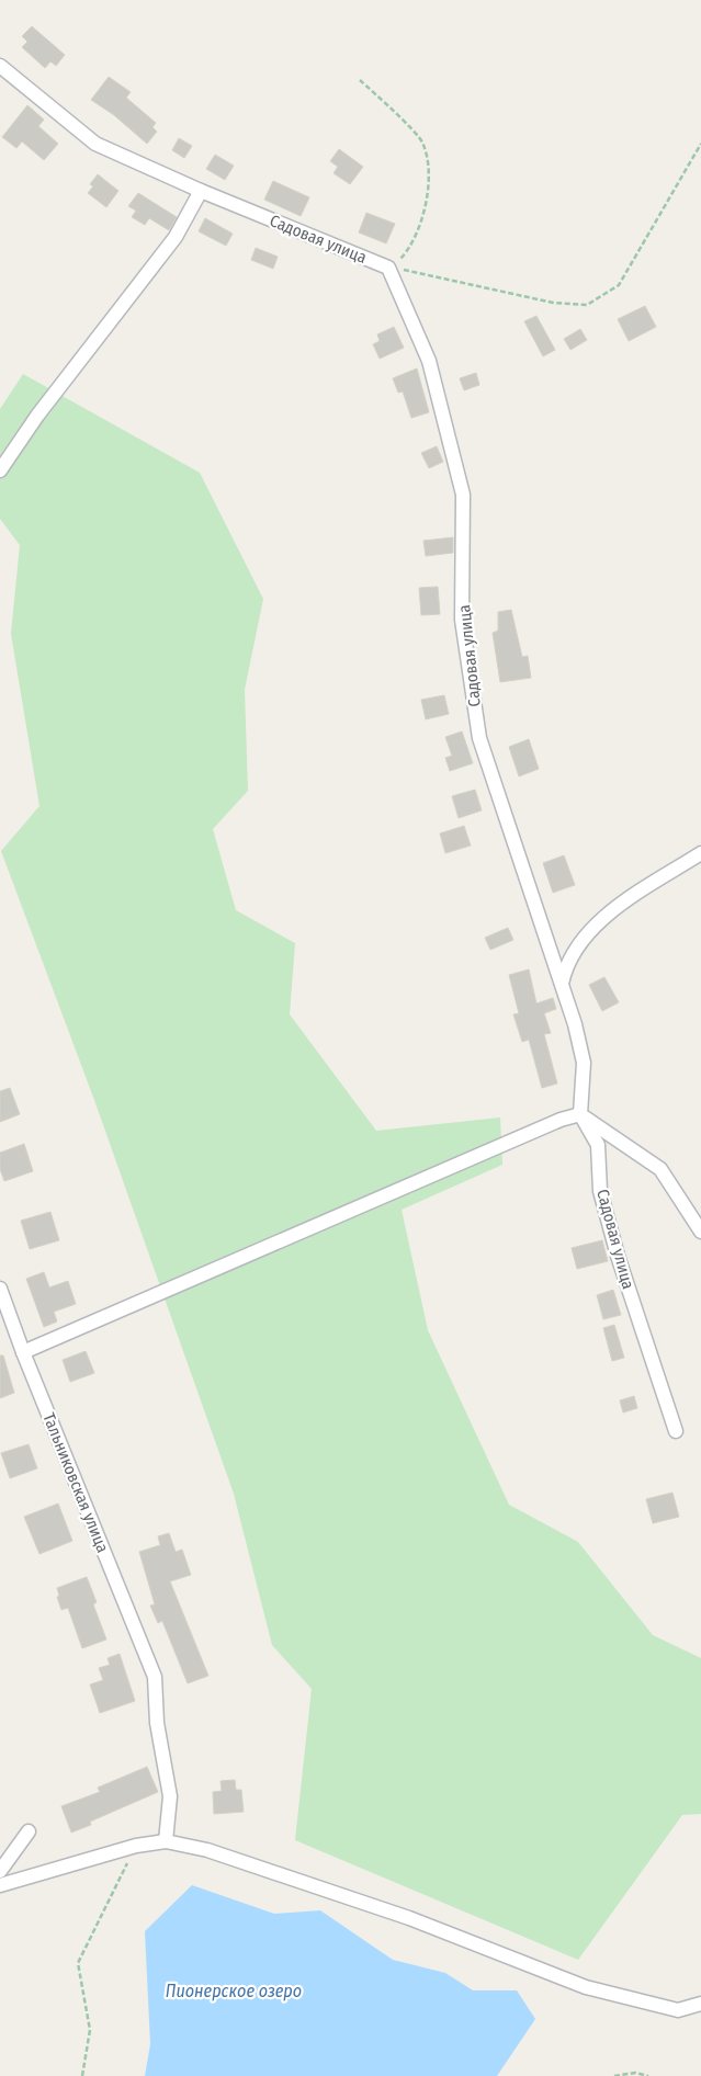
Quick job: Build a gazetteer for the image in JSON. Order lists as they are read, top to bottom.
{
  "streets": {
    "street": ["Садовая улица", "Тальниковская улица"]
  },
  "water": ["Пионерское озеро"]
}
